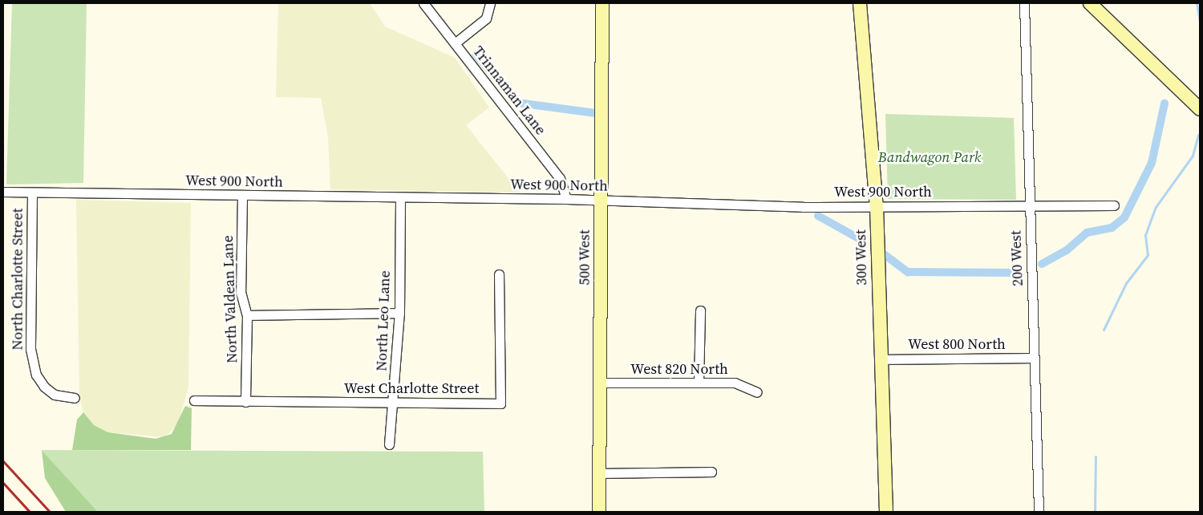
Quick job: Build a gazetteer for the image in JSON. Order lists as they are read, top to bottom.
{
  "streets": {
    "main road": ["500 West", "300 West"],
    "street": [
      "Trinnaman Lane",
      "West 900 North",
      "200 West",
      "North Charlotte Street",
      "North Valdean Lane",
      "North Leo Lane",
      "West 800 North",
      "West 820 North",
      "West Charlotte Street"
    ]
  },
  "crossings": [
    ["Trinnaman Lane", "West 900 North"],
    ["West 900 North", "500 West"],
    ["West 900 North", "300 West"],
    ["West 900 North", "200 West"],
    ["West 900 North", "North Charlotte Street"],
    ["West 900 North", "North Valdean Lane"],
    ["West 900 North", "North Leo Lane"],
    ["500 West", "West 820 North"],
    ["300 West", "West 800 North"],
    ["200 West", "West 800 North"],
    ["North Valdean Lane", "West Charlotte Street"],
    ["North Leo Lane", "West Charlotte Street"]
  ],
  "parks": ["Bandwagon Park"]
}
